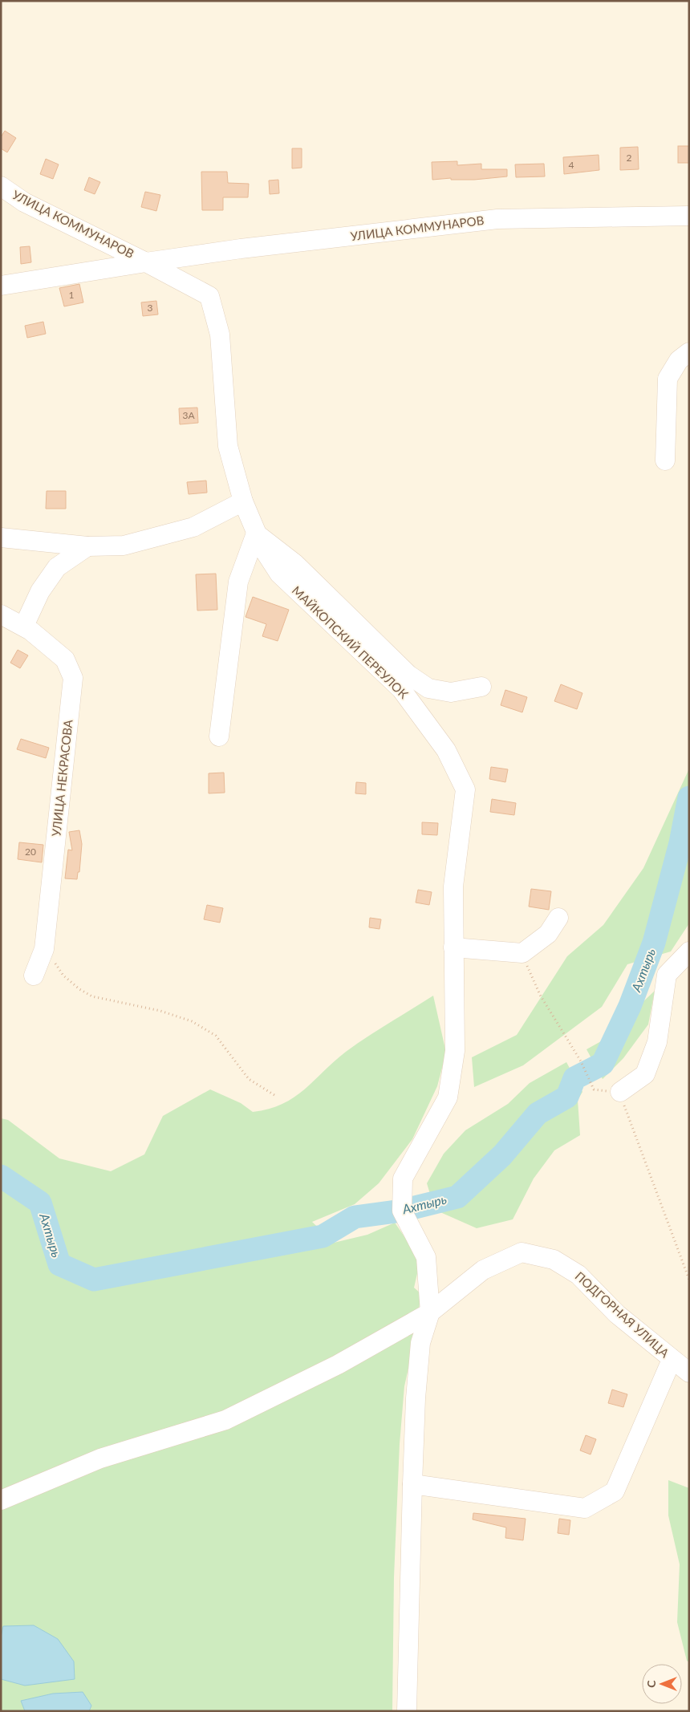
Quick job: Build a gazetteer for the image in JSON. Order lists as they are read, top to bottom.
{
  "streets": {
    "street": [
      "УЛИЦА КОММУНАРОВ",
      "МАЙКОПСКИЙ ПЕРЕУЛОК",
      "УЛИЦА НЕКРАСОВА",
      "ПОДГОРНАЯ УЛИЦА"
    ]
  },
  "crossings": [
    ["УЛИЦА КОММУНАРОВ", "МАЙКОПСКИЙ ПЕРЕУЛОК"],
    ["МАЙКОПСКИЙ ПЕРЕУЛОК", "ПОДГОРНАЯ УЛИЦА"]
  ],
  "water": ["Ахтырь"],
  "house_numbers": [
    "2",
    "4",
    "1",
    "3",
    "3А",
    "20"
  ],
  "north": "left"
}
